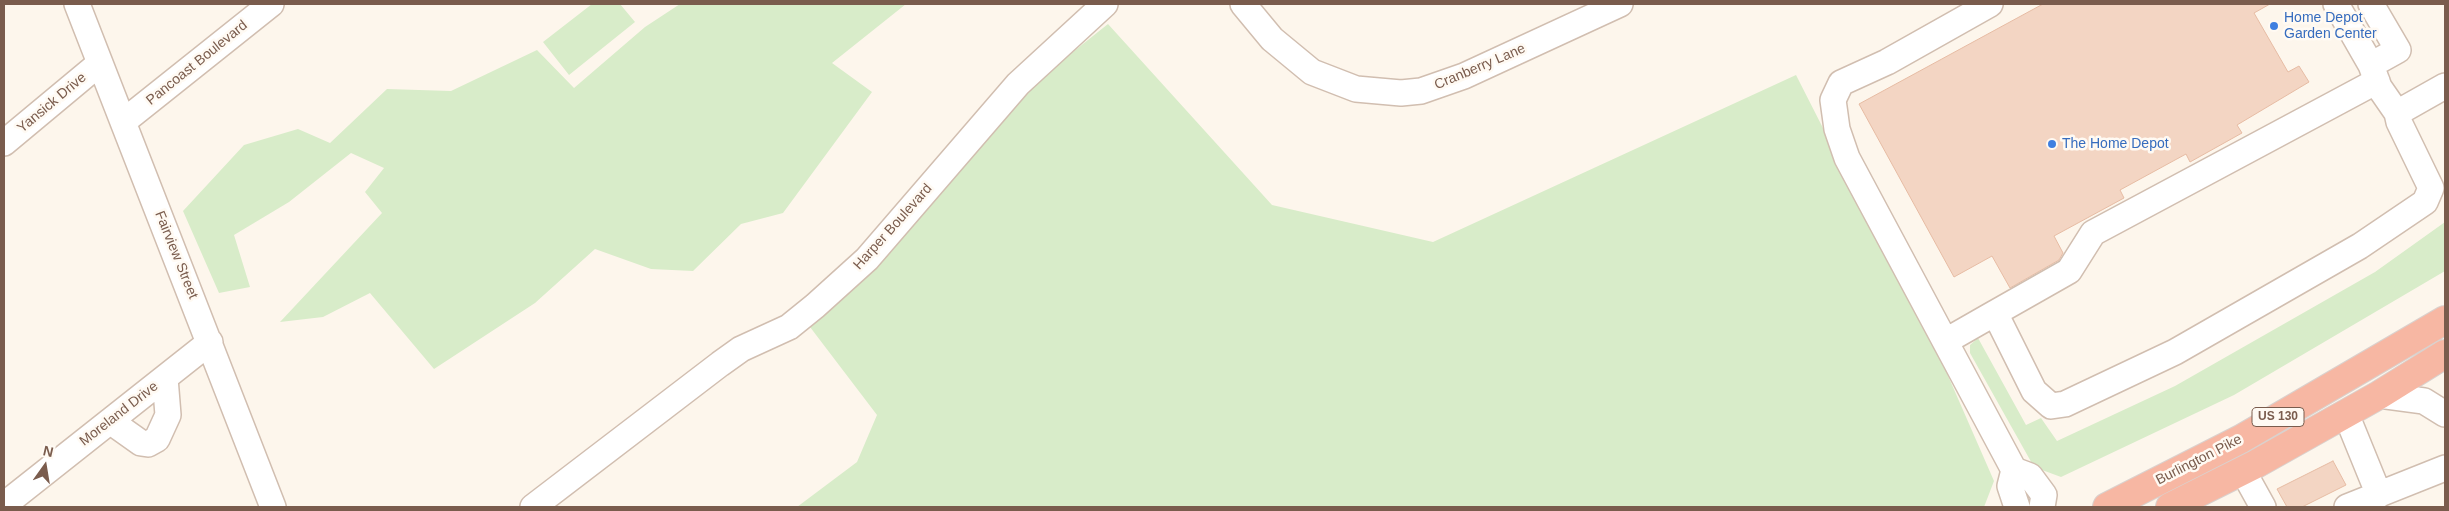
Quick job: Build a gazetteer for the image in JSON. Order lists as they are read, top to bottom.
{
  "streets": {
    "highway": ["US 130", "Burlington Pike"],
    "street": [
      "Pancoast Boulevard",
      "Cranberry Lane",
      "Yansick Drive",
      "Harper Boulevard",
      "Fairview Street",
      "Moreland Drive"
    ]
  },
  "crossings": [
    ["Pancoast Boulevard", "Fairview Street"],
    ["Yansick Drive", "Fairview Street"],
    ["Fairview Street", "Moreland Drive"]
  ],
  "places": ["Home Depot Garden Center", "The Home Depot"],
  "north": "top"
}
